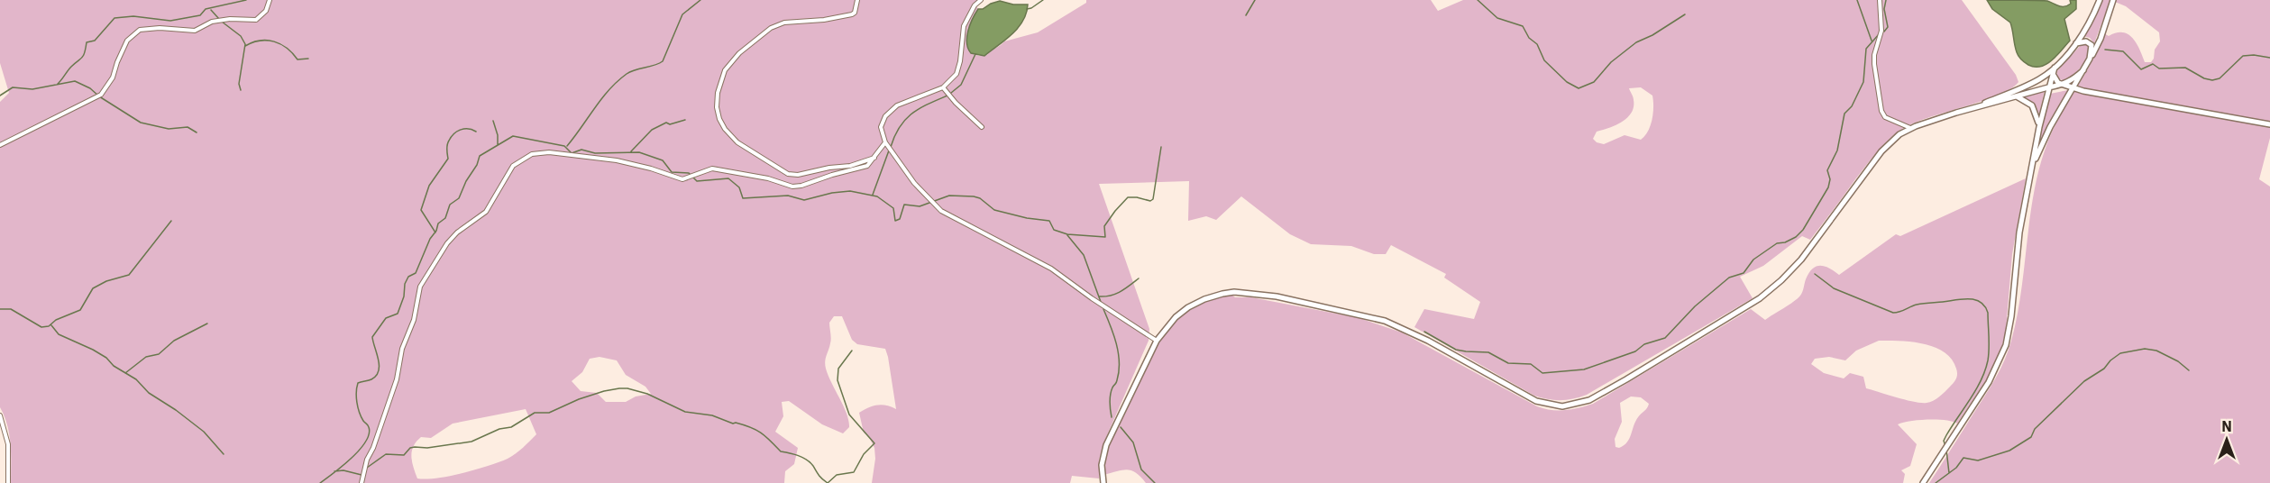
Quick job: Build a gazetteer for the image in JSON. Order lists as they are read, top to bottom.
{
  "north": "top"
}
